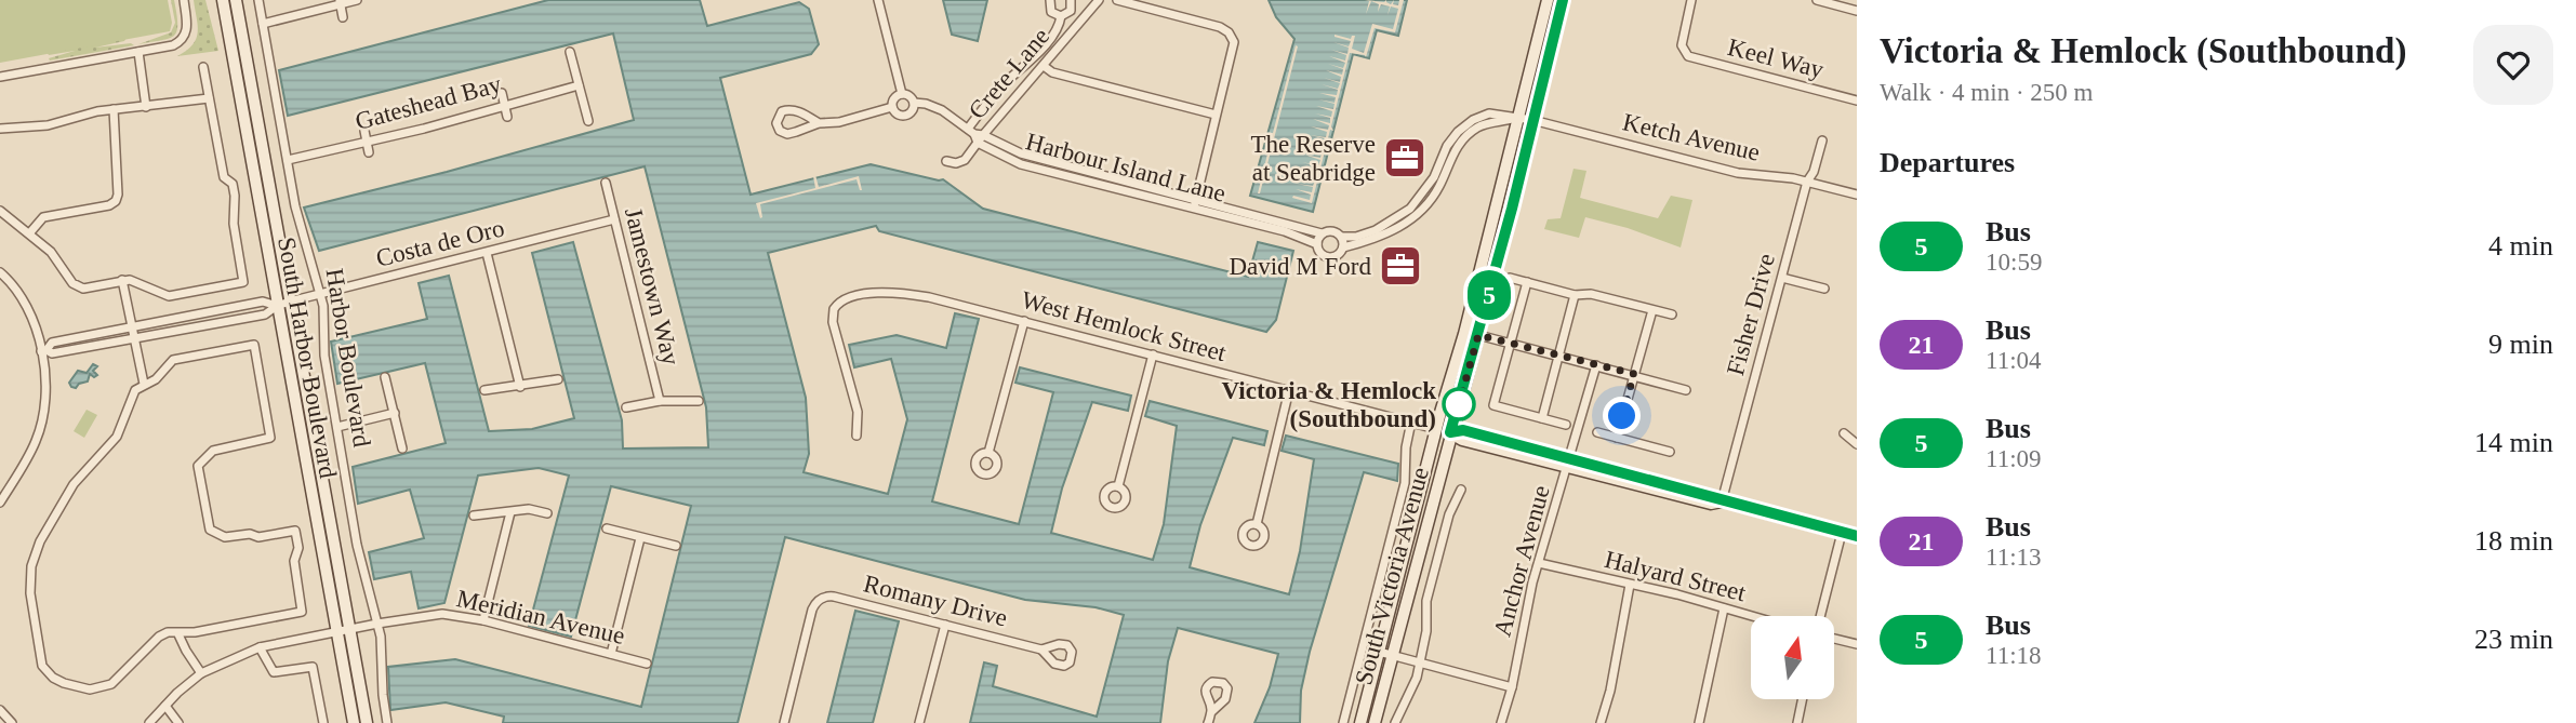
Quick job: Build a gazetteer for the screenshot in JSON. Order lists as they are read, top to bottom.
{
  "streets": {
    "main road": ["West Hemlock Street", "South Harbor Boulevard", "South Victoria Avenue"],
    "street": [
      "Keel Way",
      "Crete Lane",
      "Gateshead Bay",
      "Ketch Avenue",
      "Harbour Island Lane",
      "Costa de Oro",
      "Jamestown Way",
      "Fisher Drive",
      "Harbor Boulevard",
      "Anchor Avenue",
      "Halyard Street",
      "Romany Drive",
      "Meridian Avenue"
    ]
  },
  "crossings": [
    ["Crete Lane", "Harbour Island Lane"],
    ["Gateshead Bay", "Harbor Boulevard"],
    ["Ketch Avenue", "Fisher Drive"],
    ["Ketch Avenue", "South Victoria Avenue"],
    ["Costa de Oro", "Jamestown Way"],
    ["Costa de Oro", "South Harbor Boulevard"],
    ["Costa de Oro", "Harbor Boulevard"],
    ["Fisher Drive", "West Hemlock Street"],
    ["West Hemlock Street", "Anchor Avenue"],
    ["West Hemlock Street", "South Victoria Avenue"],
    ["South Harbor Boulevard", "Meridian Avenue"],
    ["Harbor Boulevard", "Meridian Avenue"],
    ["Anchor Avenue", "Halyard Street"]
  ],
  "places": {
    "office": ["The Reserve at Seabridge", "David M Ford"],
    "other": ["Victoria & Hemlock (Southbound)"]
  },
  "lines": ["bus line 5"],
  "north": "top",
  "page": {
    "on_map": "5",
    "heading": [
      ["Victoria & Hemlock (Southbound)", "Walk · 4 min · 250 m"],
      "Departures"
    ],
    "list": [
      {
        "mark": "5",
        "name": "Bus",
        "note": "10:59",
        "value": "4 min"
      },
      {
        "mark": "21",
        "name": "Bus",
        "note": "11:04",
        "value": "9 min"
      },
      {
        "mark": "5",
        "name": "Bus",
        "note": "11:09",
        "value": "14 min"
      },
      {
        "mark": "21",
        "name": "Bus",
        "note": "11:13",
        "value": "18 min"
      },
      {
        "mark": "5",
        "name": "Bus",
        "note": "11:18",
        "value": "23 min"
      }
    ]
  }
}
